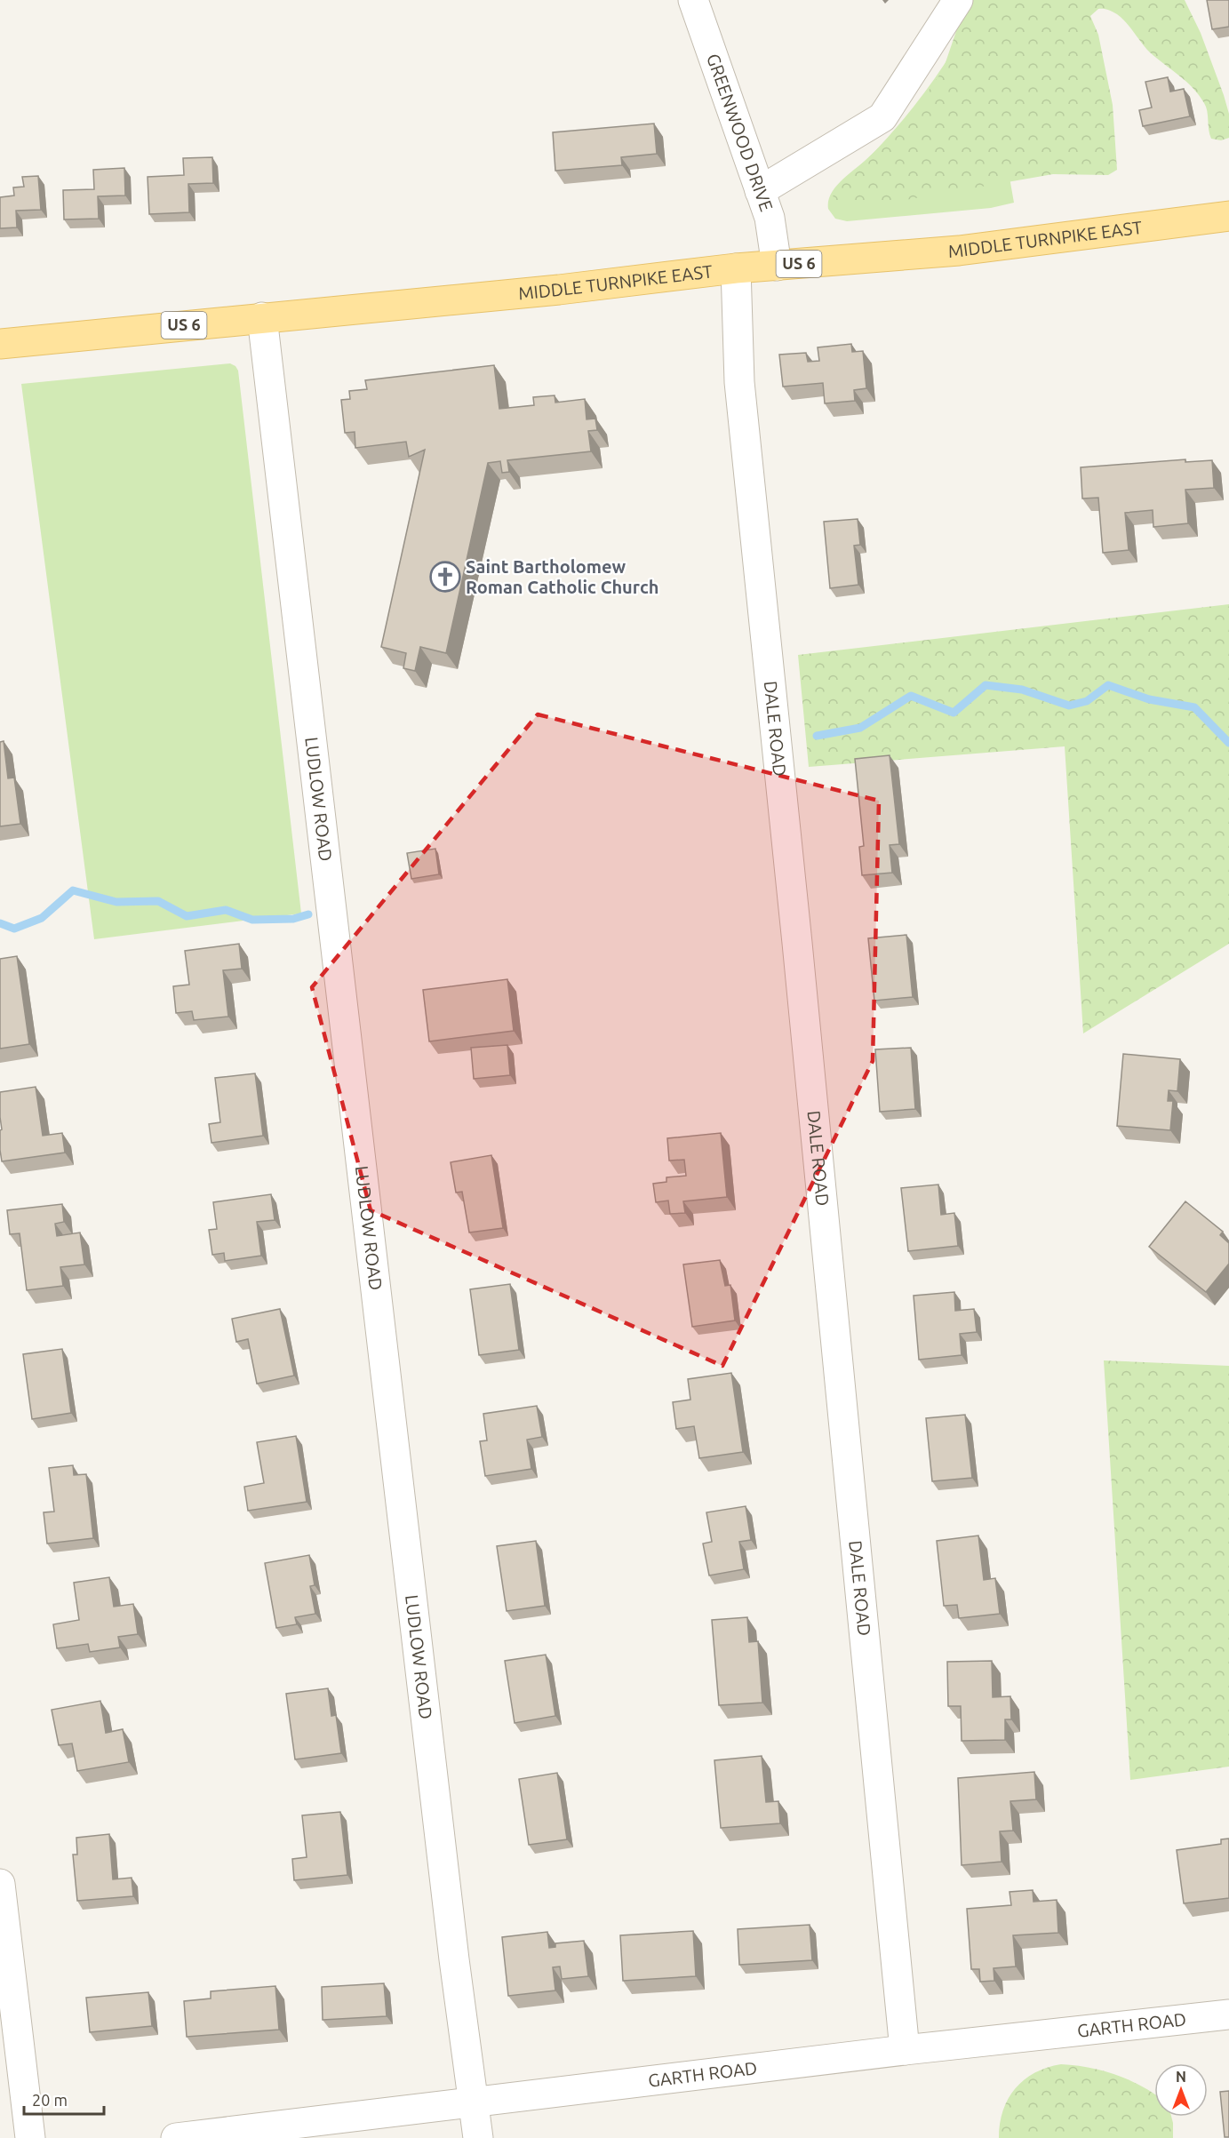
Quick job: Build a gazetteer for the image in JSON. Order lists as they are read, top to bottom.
{
  "streets": {
    "main road": ["MIDDLE TURNPIKE EAST", "US 6"],
    "street": [
      "GREENWOOD DRIVE",
      "DALE ROAD",
      "LUDLOW ROAD",
      "GARTH ROAD"
    ]
  },
  "crossings": [
    ["GREENWOOD DRIVE", "MIDDLE TURNPIKE EAST"],
    ["MIDDLE TURNPIKE EAST", "DALE ROAD"],
    ["MIDDLE TURNPIKE EAST", "LUDLOW ROAD"],
    ["DALE ROAD", "GARTH ROAD"],
    ["LUDLOW ROAD", "GARTH ROAD"]
  ],
  "places": {
    "church": ["Saint Bartholomew Roman Catholic Church"]
  },
  "scale_bar": "20 m",
  "north": "top"
}
